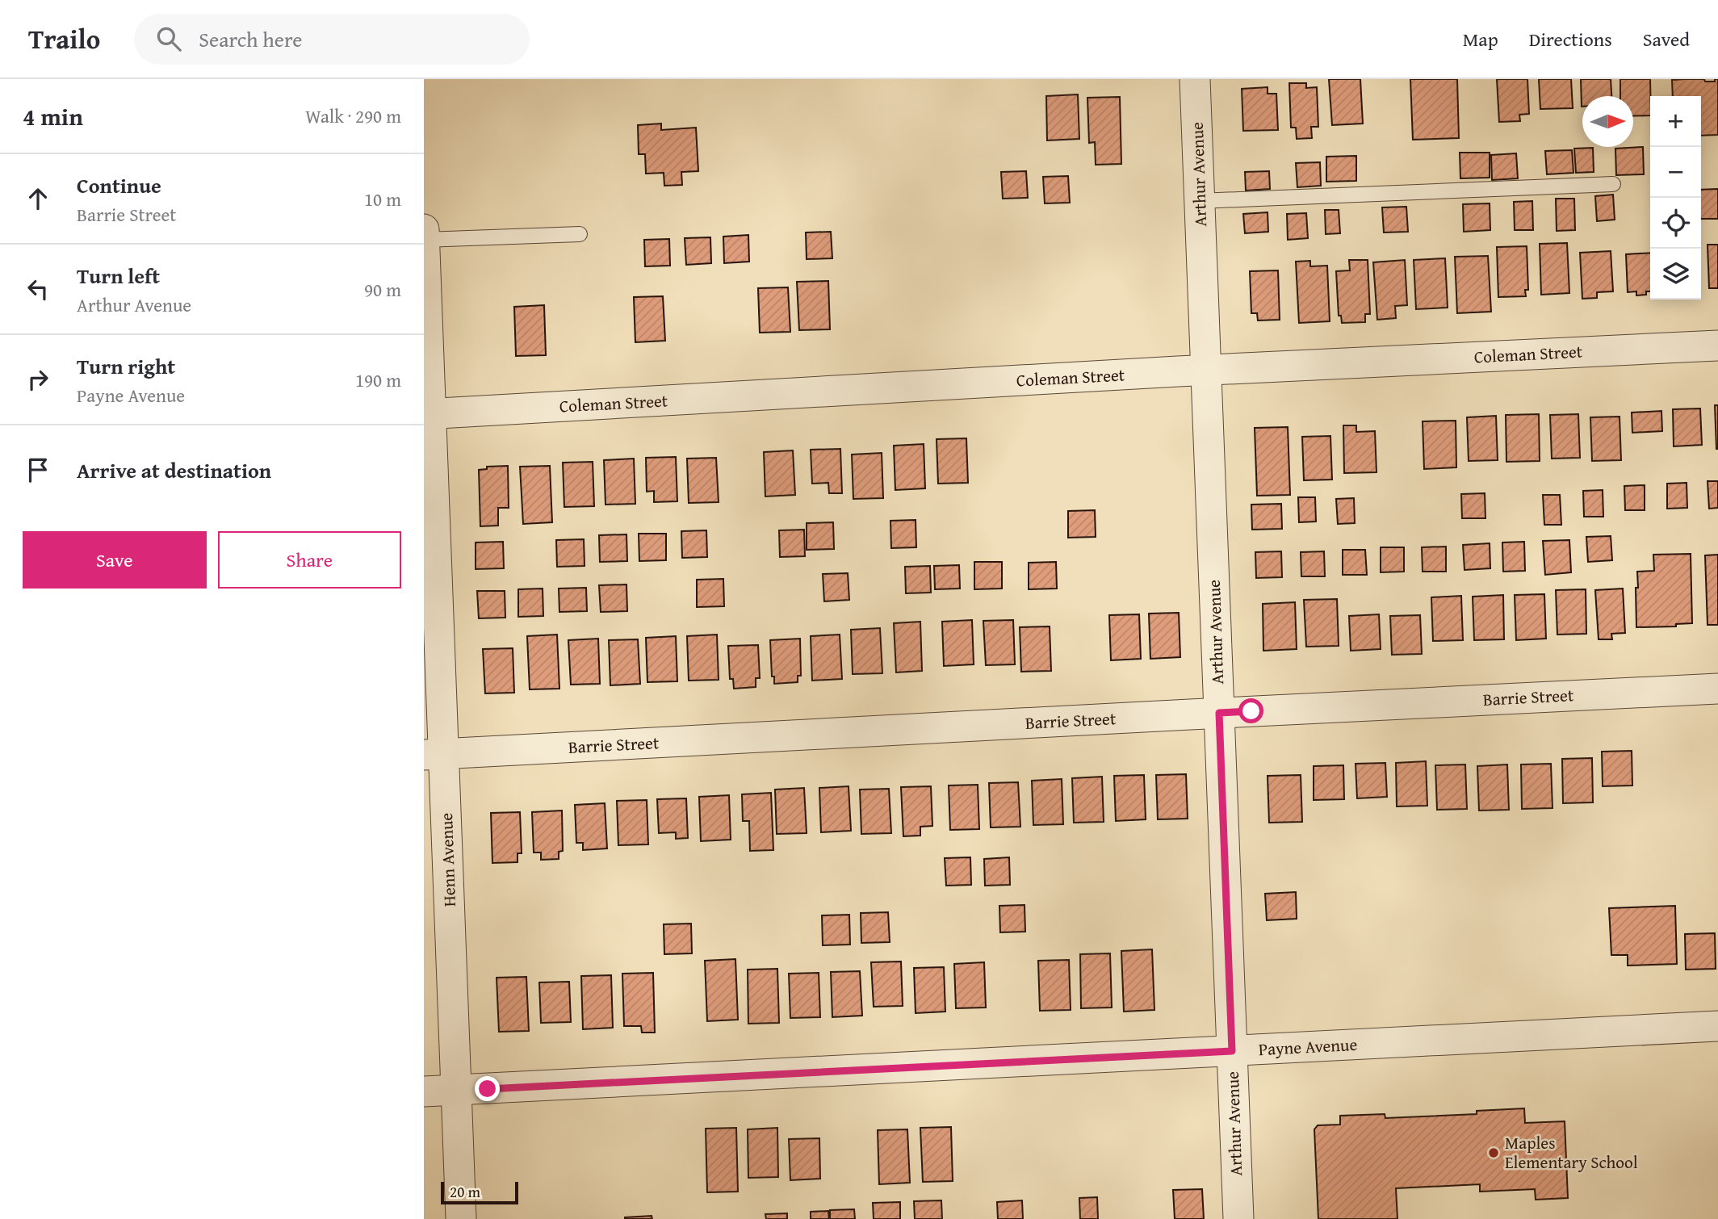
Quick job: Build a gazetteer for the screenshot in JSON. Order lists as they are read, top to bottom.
{
  "streets": {
    "street": [
      "Arthur Avenue",
      "Coleman Street",
      "Barrie Street",
      "Henn Avenue",
      "Payne Avenue"
    ]
  },
  "crossings": [
    ["Arthur Avenue", "Coleman Street"],
    ["Arthur Avenue", "Barrie Street"],
    ["Arthur Avenue", "Payne Avenue"],
    ["Coleman Street", "Henn Avenue"],
    ["Barrie Street", "Henn Avenue"],
    ["Henn Avenue", "Payne Avenue"]
  ],
  "places": ["Maples Elementary School"],
  "scale_bar": "20 m",
  "north": "right",
  "page": {
    "header": "Trailo",
    "search": "Search here",
    "nav": ["Map", "Directions", "Saved"],
    "heading": ["4 min", "Walk · 290 m"],
    "map_buttons": ["+", "−"],
    "list": [
      ["Continue", "Barrie Street", "10 m"],
      ["Turn left", "Arthur Avenue", "90 m"],
      ["Turn right", "Payne Avenue", "190 m"],
      "Arrive at destination"
    ],
    "buttons": ["Save", "Share"],
    "scale": "20 m"
  }
}
